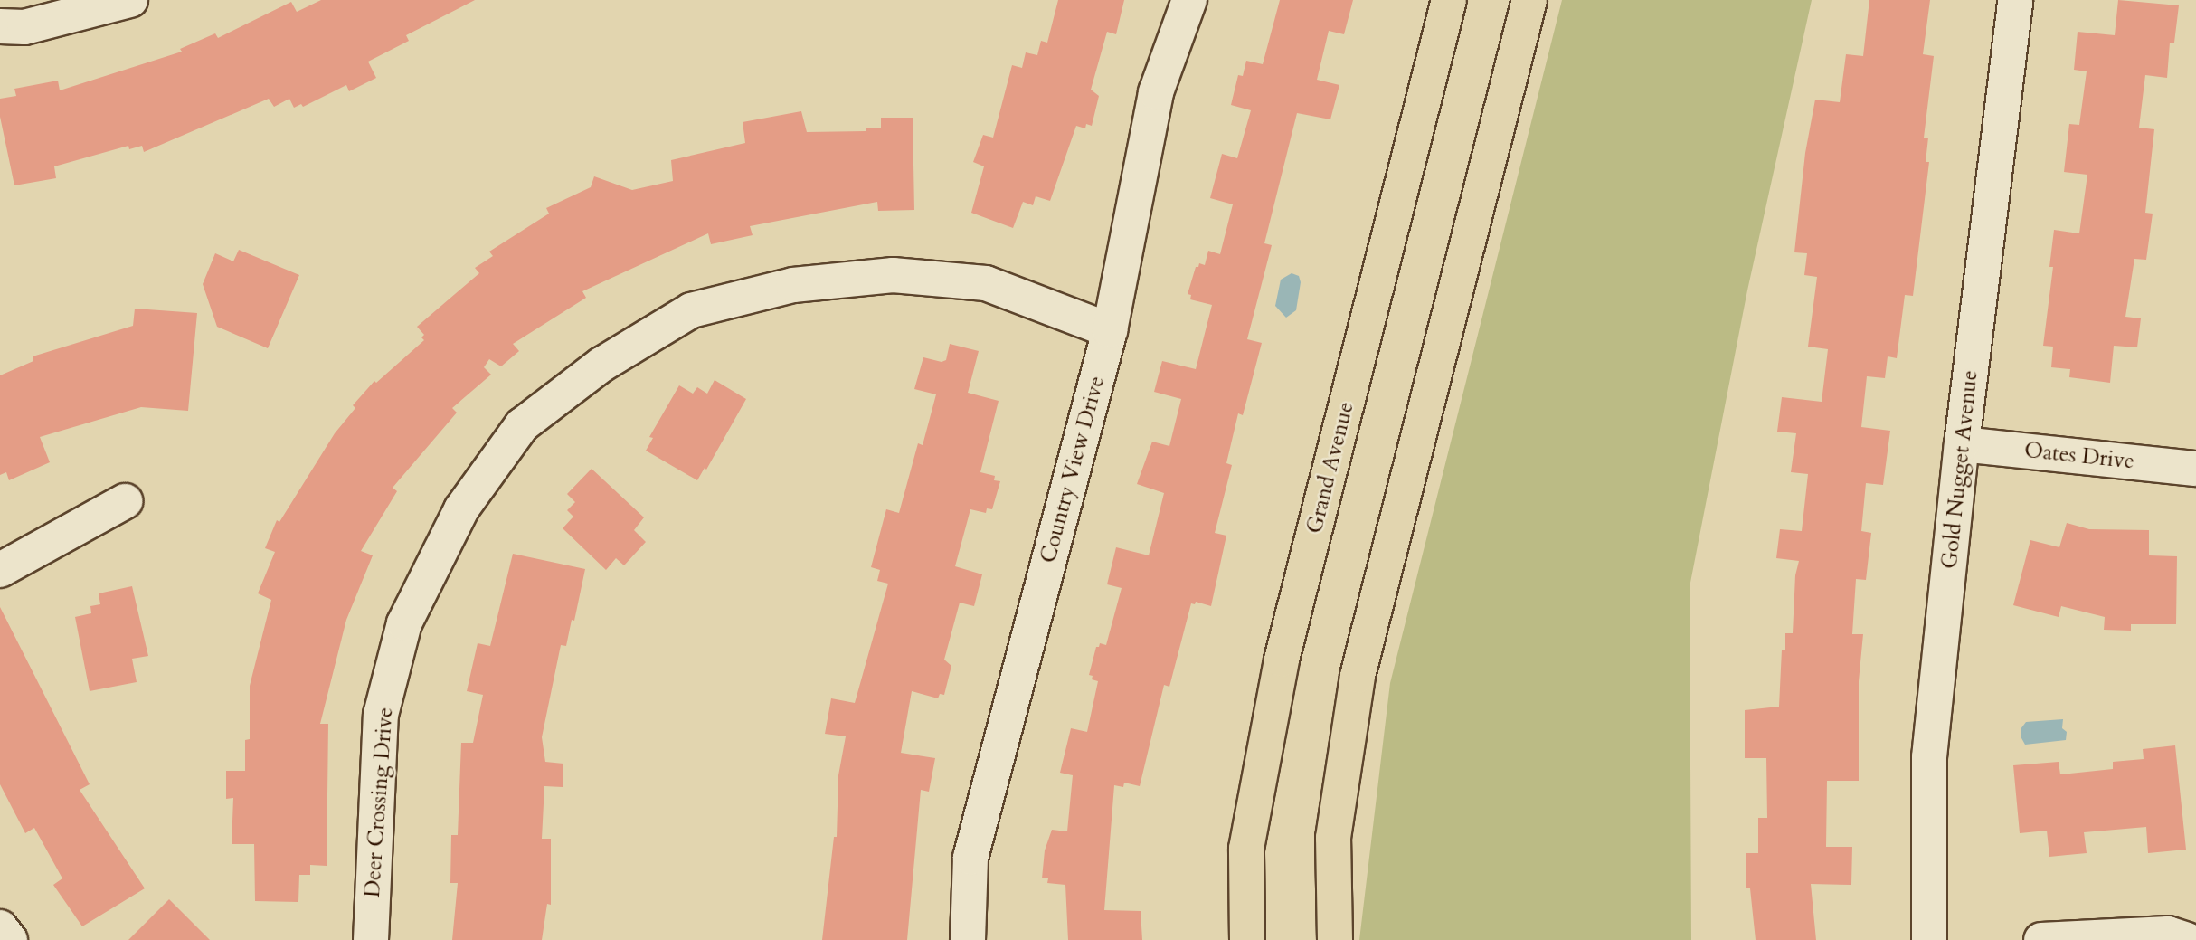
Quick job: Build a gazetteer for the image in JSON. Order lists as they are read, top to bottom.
{
  "streets": {
    "main road": ["Grand Avenue"],
    "street": [
      "Oates Drive",
      "Country View Drive",
      "Gold Nugget Avenue",
      "Deer Crossing Drive"
    ]
  },
  "crossings": [
    ["Oates Drive", "Gold Nugget Avenue"],
    ["Country View Drive", "Deer Crossing Drive"]
  ]
}
